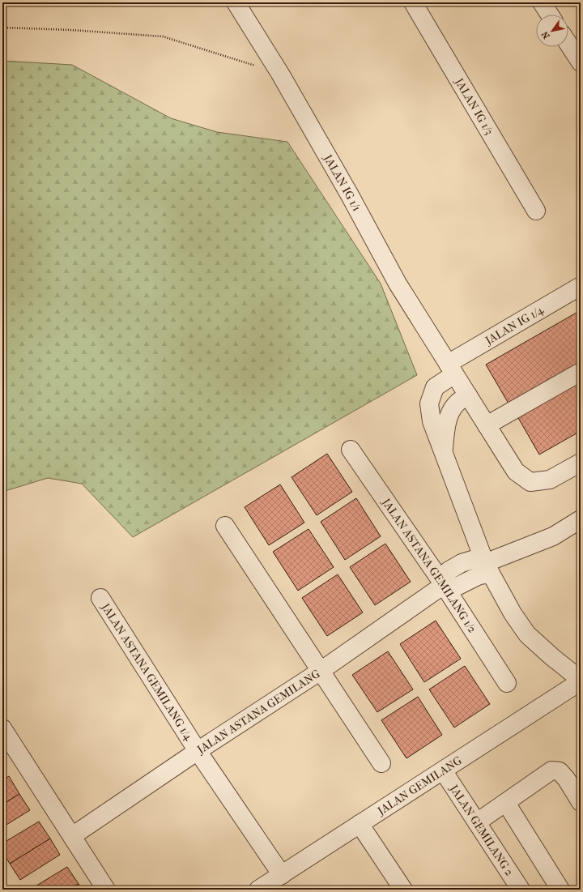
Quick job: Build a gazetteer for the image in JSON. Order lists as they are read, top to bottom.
{
  "streets": {
    "street": [
      "JALAN IG 1/3",
      "JALAN IG 1/1",
      "JALAN IG 1/4",
      "JALAN ASTANA GEMILANG 1/2",
      "JALAN ASTANA GEMILANG 1/4",
      "JALAN ASTANA GEMILANG",
      "JALAN GEMILANG",
      "JALAN GEMILANG 2"
    ]
  },
  "crossings": [
    ["JALAN IG 1/1", "JALAN IG 1/4"],
    ["JALAN IG 1/4", "JALAN GEMILANG"],
    ["JALAN ASTANA GEMILANG 1/2", "JALAN ASTANA GEMILANG"],
    ["JALAN ASTANA GEMILANG 1/4", "JALAN ASTANA GEMILANG"],
    ["JALAN ASTANA GEMILANG 1/4", "JALAN GEMILANG"],
    ["JALAN GEMILANG", "JALAN GEMILANG 2"]
  ],
  "north": "bottom left"
}
